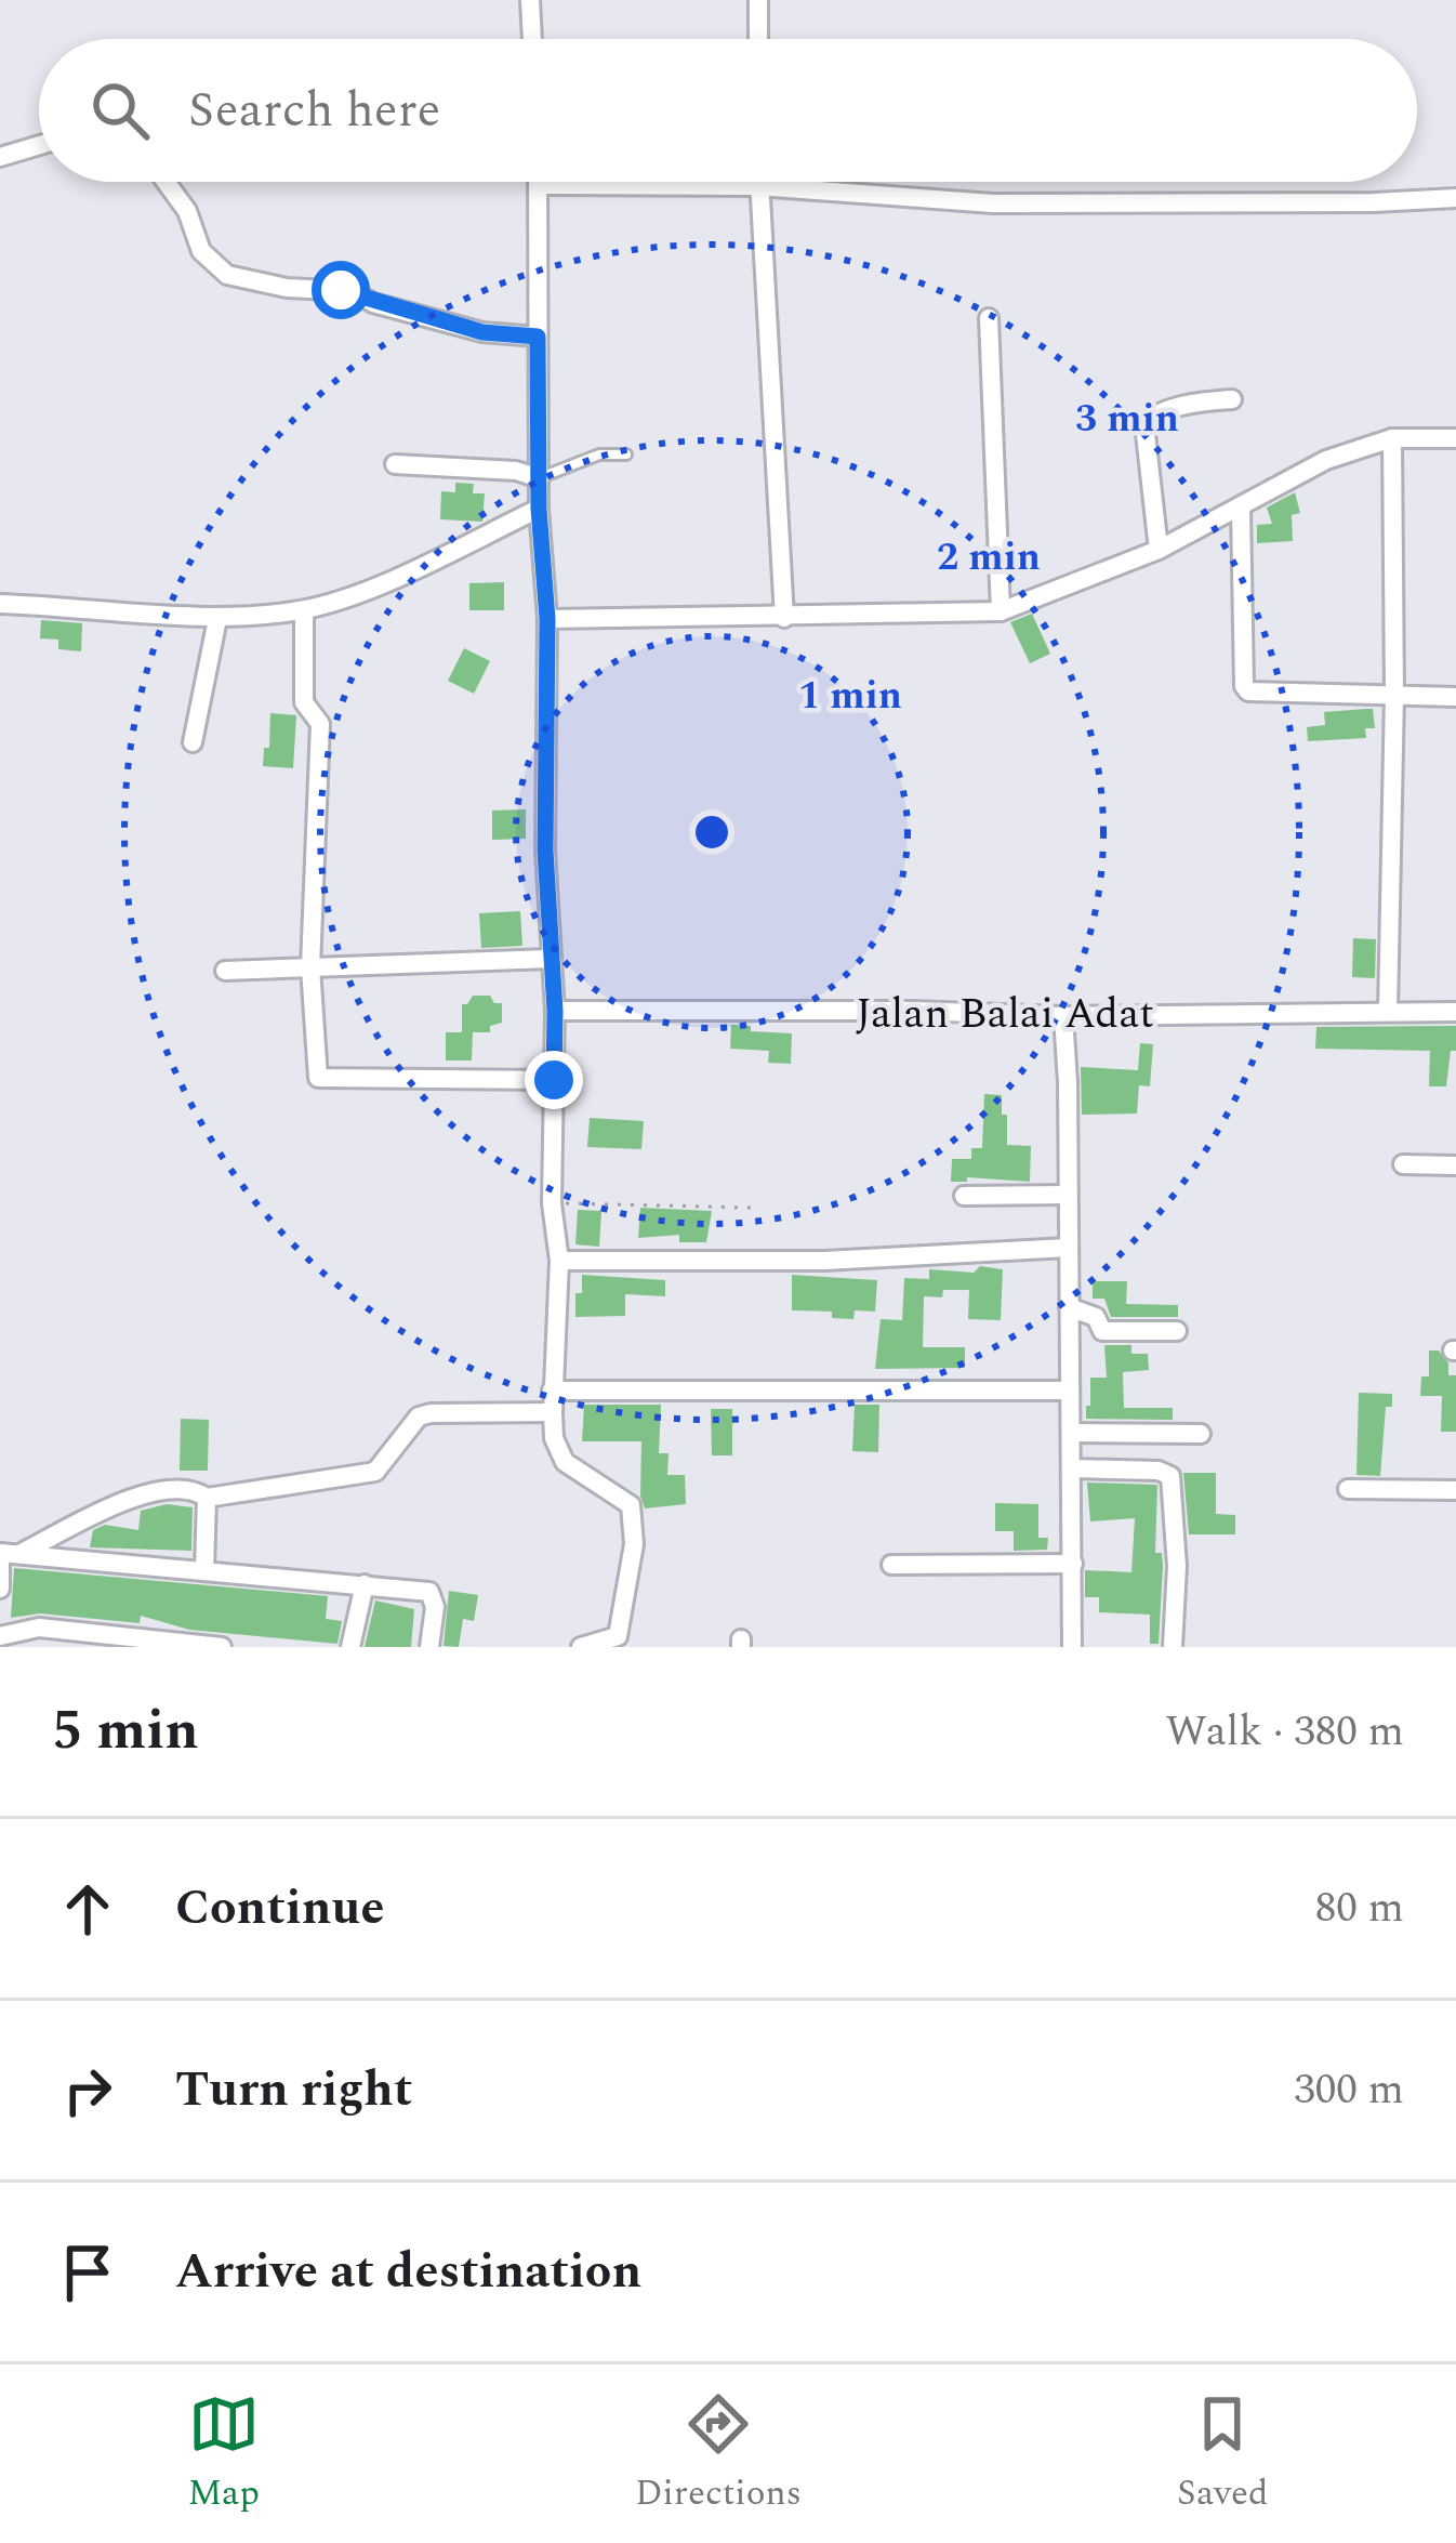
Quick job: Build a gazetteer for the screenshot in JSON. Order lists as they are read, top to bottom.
{
  "streets": {
    "street": ["Jalan Balai Adat"]
  },
  "page": {
    "search": "Search here",
    "heading": ["5 min", "Walk · 380 m"],
    "list": [
      ["Continue", "80 m"],
      ["Turn right", "300 m"],
      "Arrive at destination"
    ],
    "nav": ["Map", "Directions", "Saved"]
  },
  "rings": ["3 min", "2 min", "1 min"]
}
